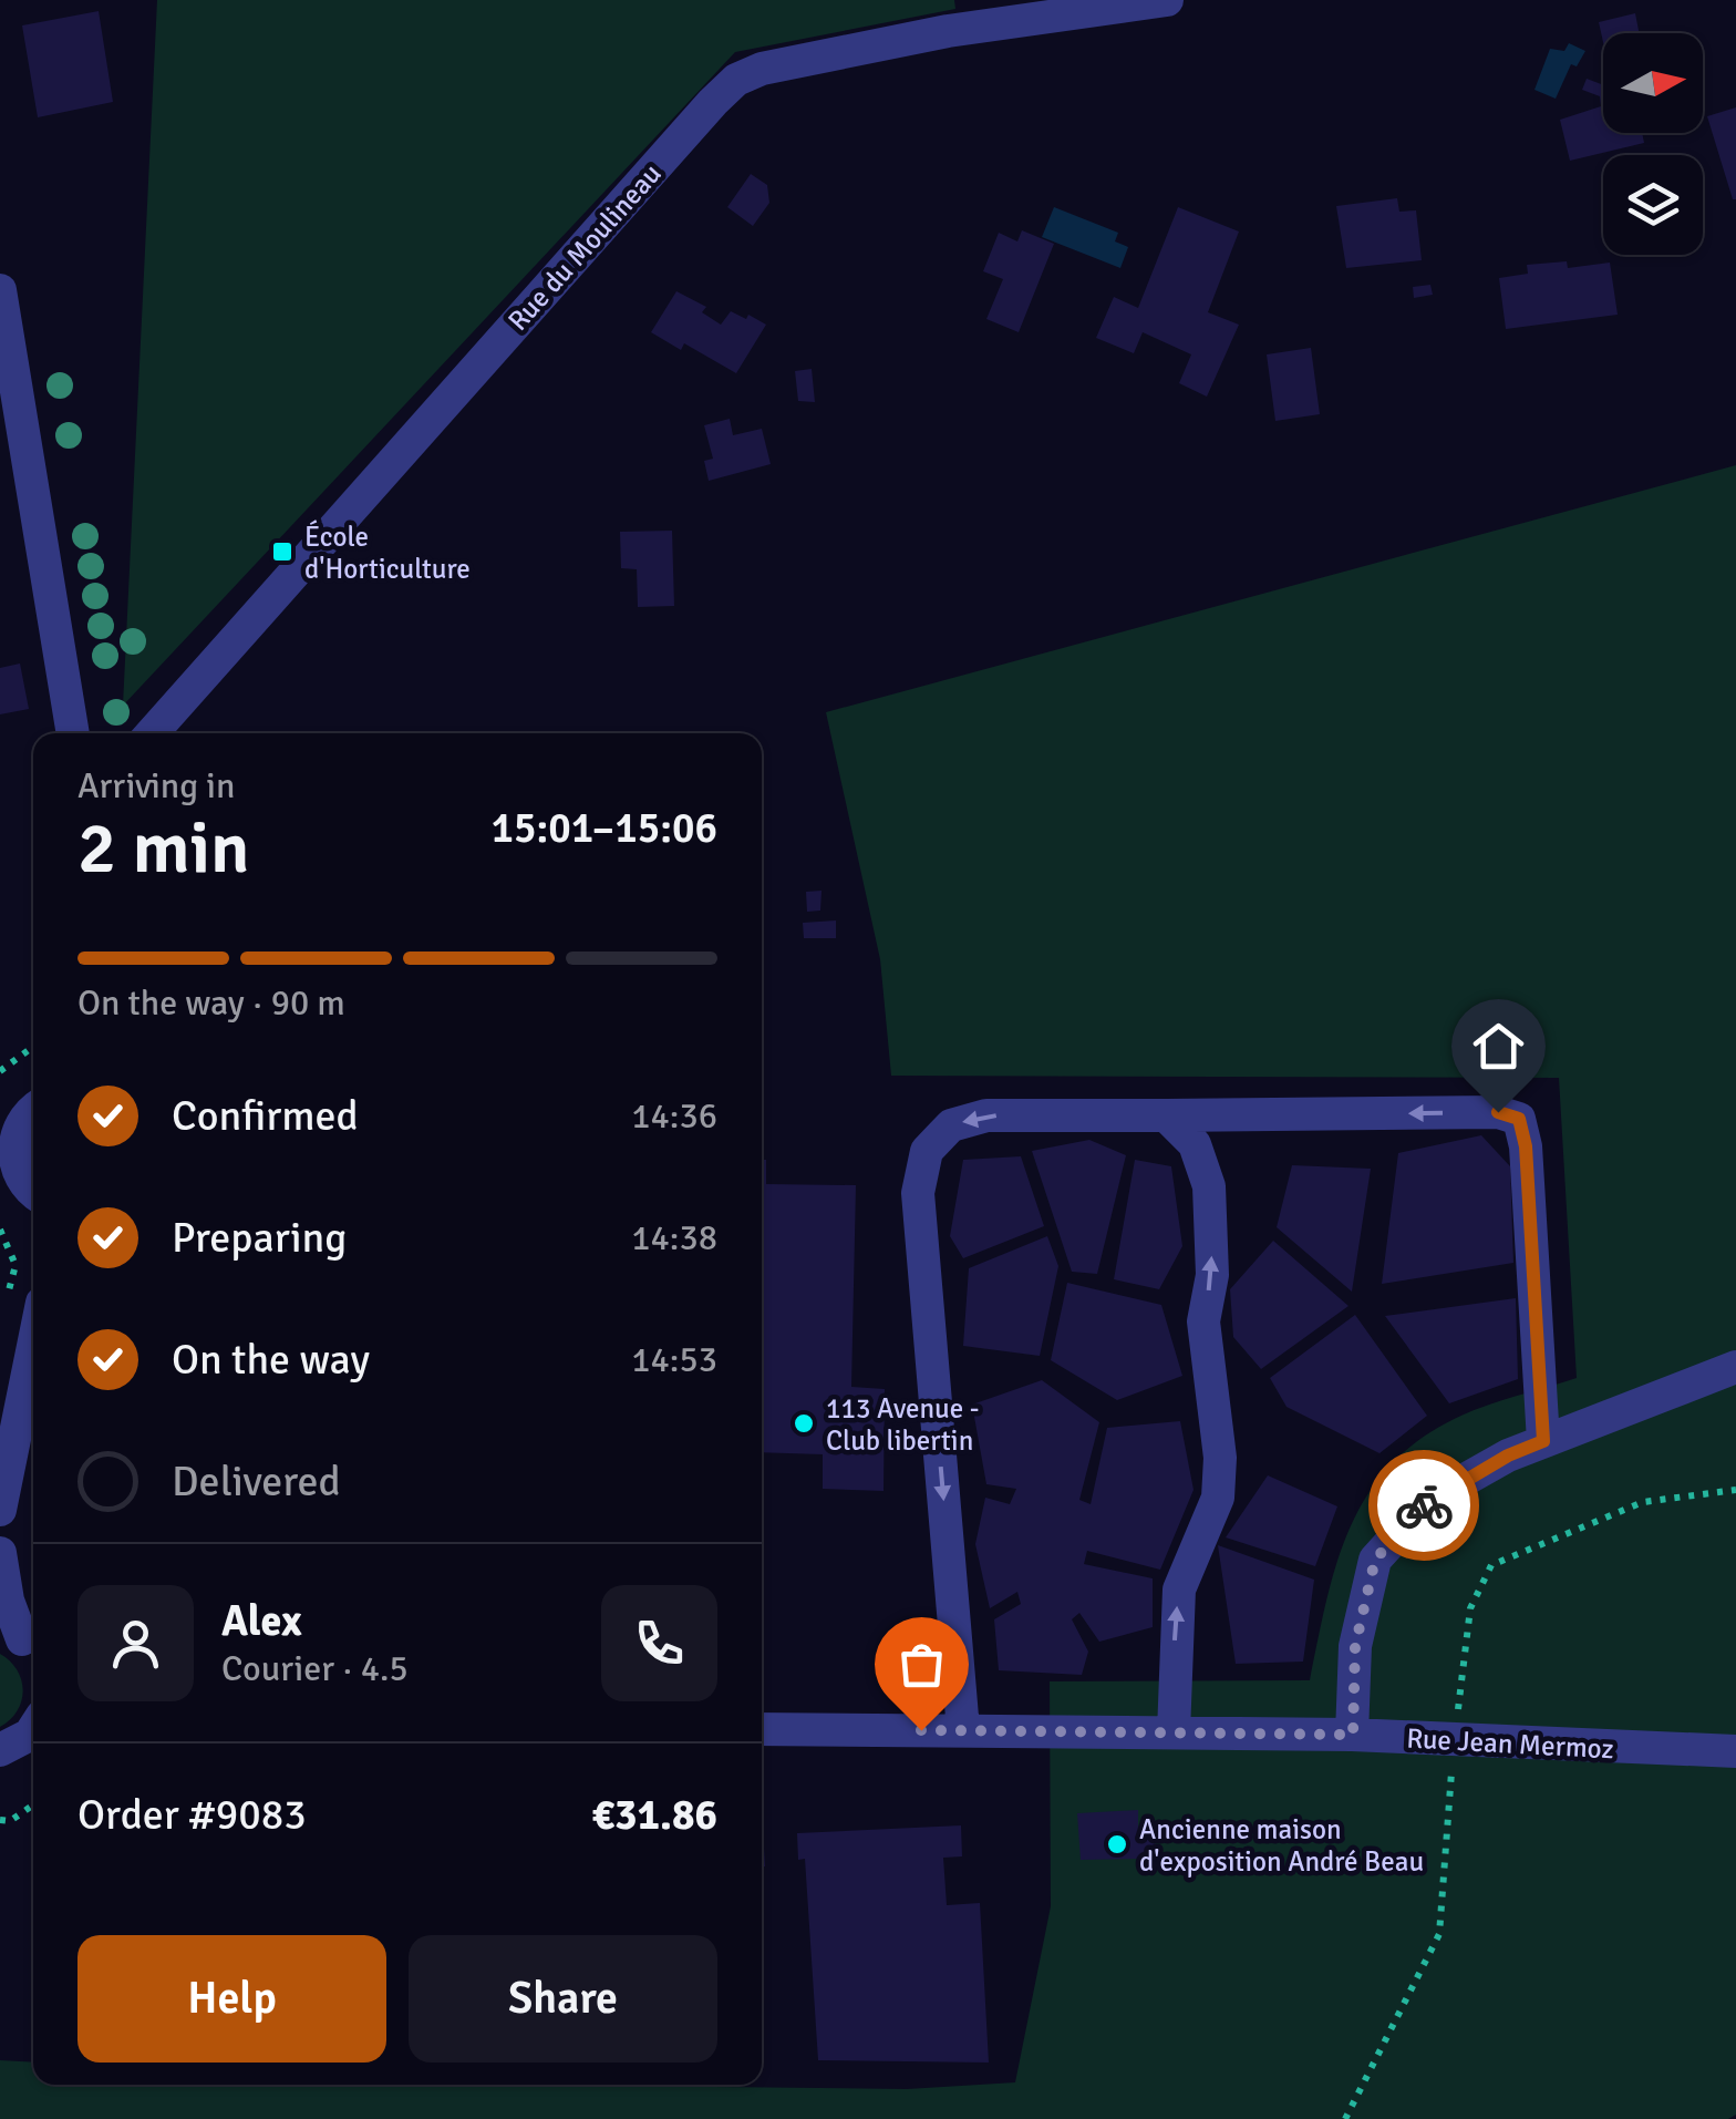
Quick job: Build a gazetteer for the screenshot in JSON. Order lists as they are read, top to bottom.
{
  "streets": {
    "street": ["Rue du Moulineau", "Rue Jean Mermoz"]
  },
  "places": {
    "transit": ["École d'Horticulture"],
    "other": ["113 Avenue - Club libertin", "Ancienne maison d'exposition André Beau"]
  },
  "north": "right",
  "page": {
    "heading": ["2 min", "Arriving in", "15:01–15:06"],
    "panel": [
      "Alex",
      "Courier · 4.5",
      "Order #9083",
      "€31.86"
    ],
    "bar": "On the way · 90 m",
    "list": [
      ["Confirmed", "14:36"],
      ["Preparing", "14:38"],
      ["On the way", "14:53"],
      "Delivered"
    ],
    "buttons": ["Help", "Share"]
  }
}
